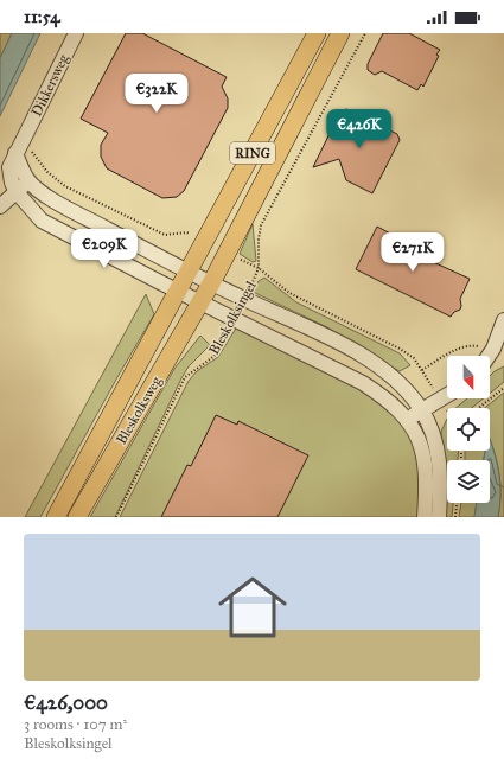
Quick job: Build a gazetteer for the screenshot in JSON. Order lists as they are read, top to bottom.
{
  "streets": {
    "main road": ["RING", "Bleskolksweg"],
    "street": ["Dikkersweg"],
    "path": ["Bleskolksingel"]
  },
  "crossings": [
    ["Dikkersweg", "RING"],
    ["Dikkersweg", "Bleskolksingel"],
    ["Dikkersweg", "Bleskolksweg"],
    ["RING", "Bleskolksweg"]
  ],
  "north": "bottom",
  "page": {
    "status": "11:54",
    "price": [
      "€322K",
      "€426K",
      "€209K",
      "€271K"
    ],
    "list": [
      {
        "name": "€426,000",
        "note": "3 rooms · 107 m² · Bleskolksingel"
      }
    ]
  }
}
